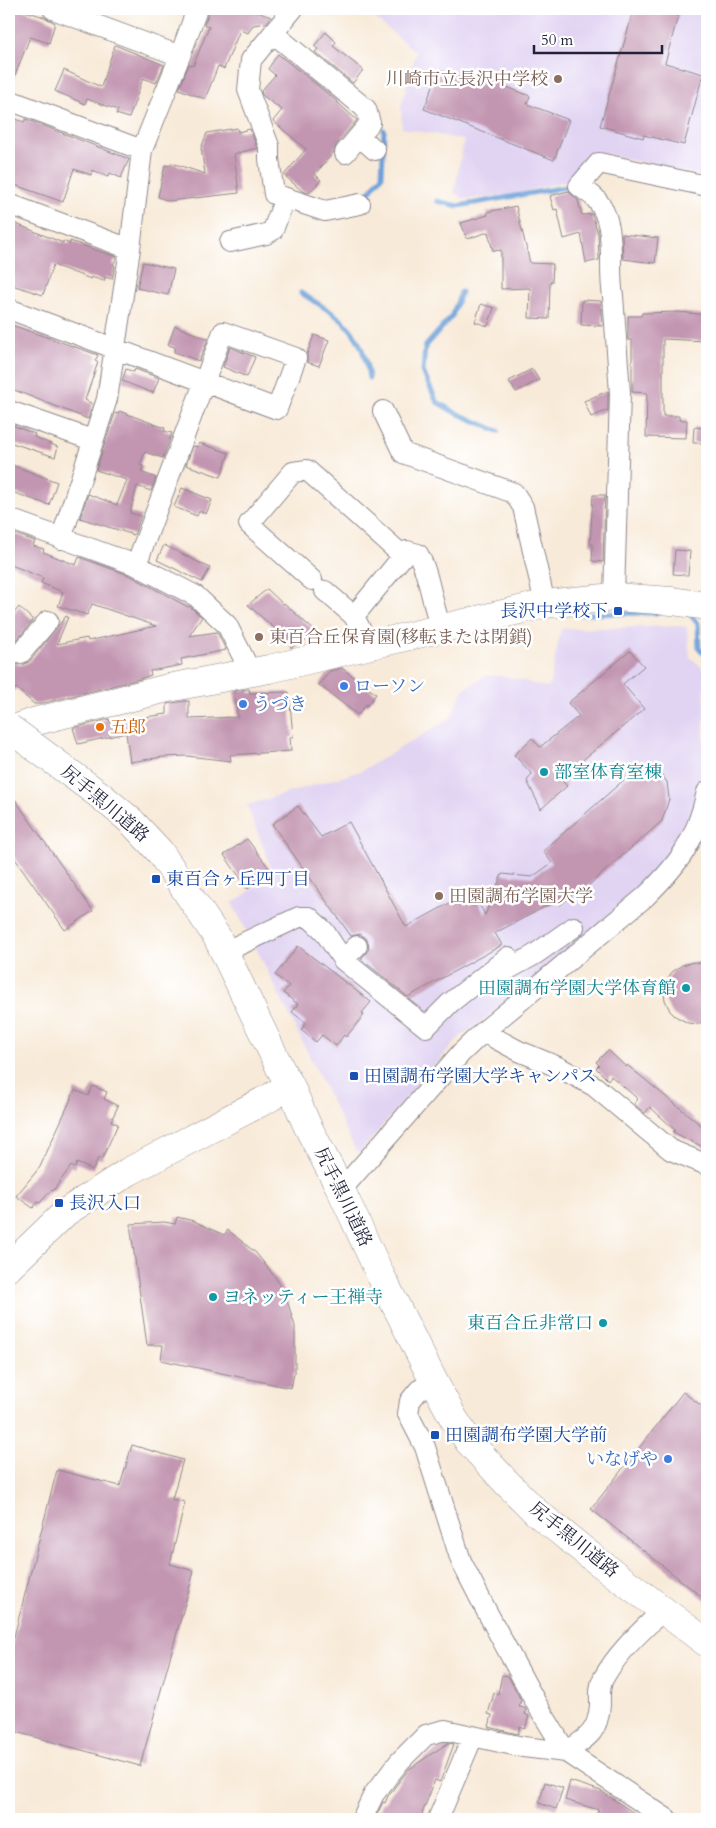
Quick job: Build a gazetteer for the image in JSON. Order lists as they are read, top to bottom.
{
  "streets": {
    "main road": ["尻手黒川道路"]
  },
  "places": {
    "other": [
      "川崎市立長沢中学校",
      "東百合丘保育園(移転または閉鎖)",
      "ローソン",
      "うづき",
      "五郎",
      "部室体育室棟",
      "田園調布学園大学",
      "田園調布学園大学体育館",
      "ヨネッティー王禅寺",
      "東百合丘非常口",
      "いなげや"
    ],
    "transit": [
      "長沢中学校下",
      "東百合ヶ丘四丁目",
      "田園調布学園大学キャンパス",
      "長沢入口",
      "田園調布学園大学前"
    ]
  },
  "scale_bar": "50 m"
}
